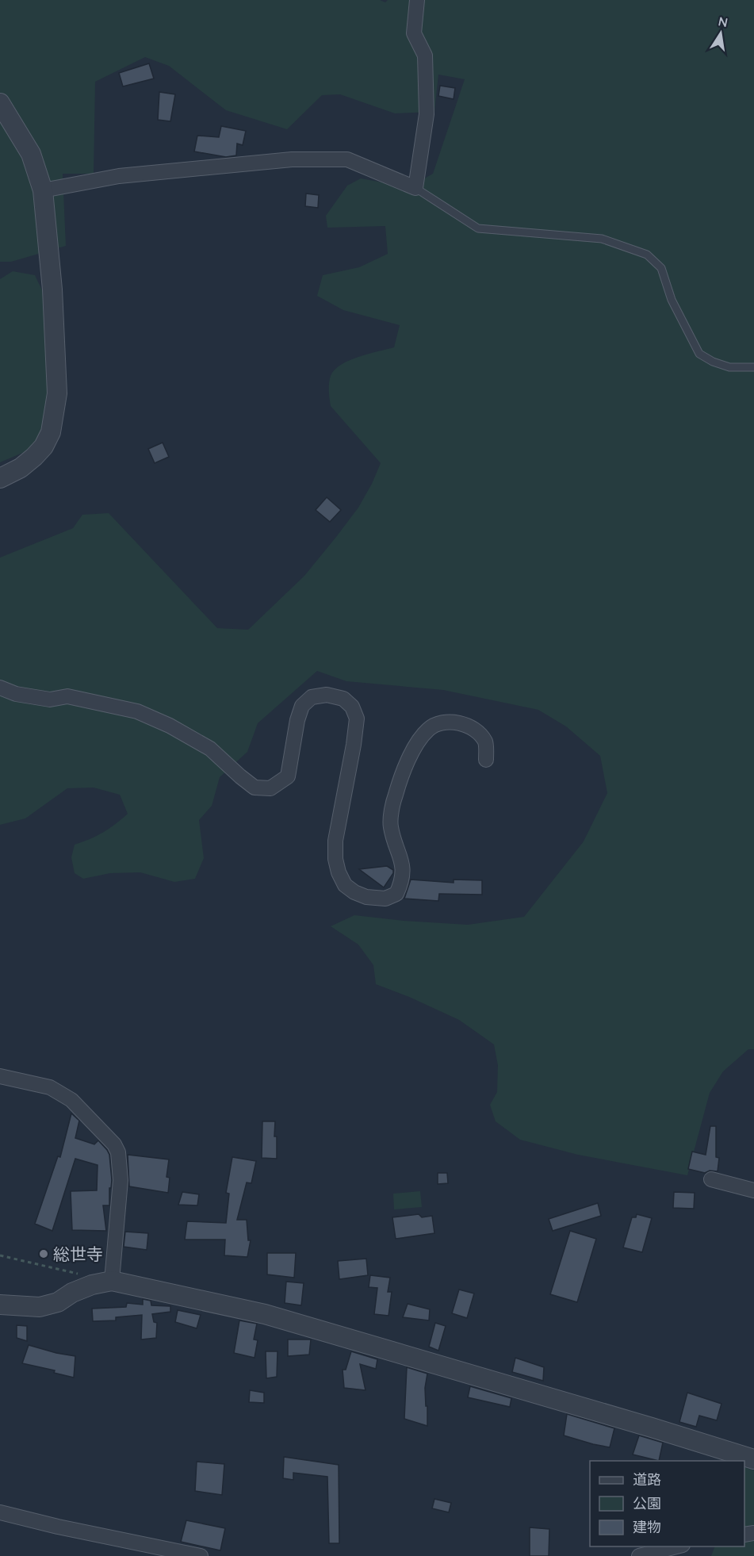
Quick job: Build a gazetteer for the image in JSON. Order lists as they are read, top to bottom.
{
  "places": ["総世寺"],
  "legend": ["道路", "公園", "建物"],
  "north": "top"
}
